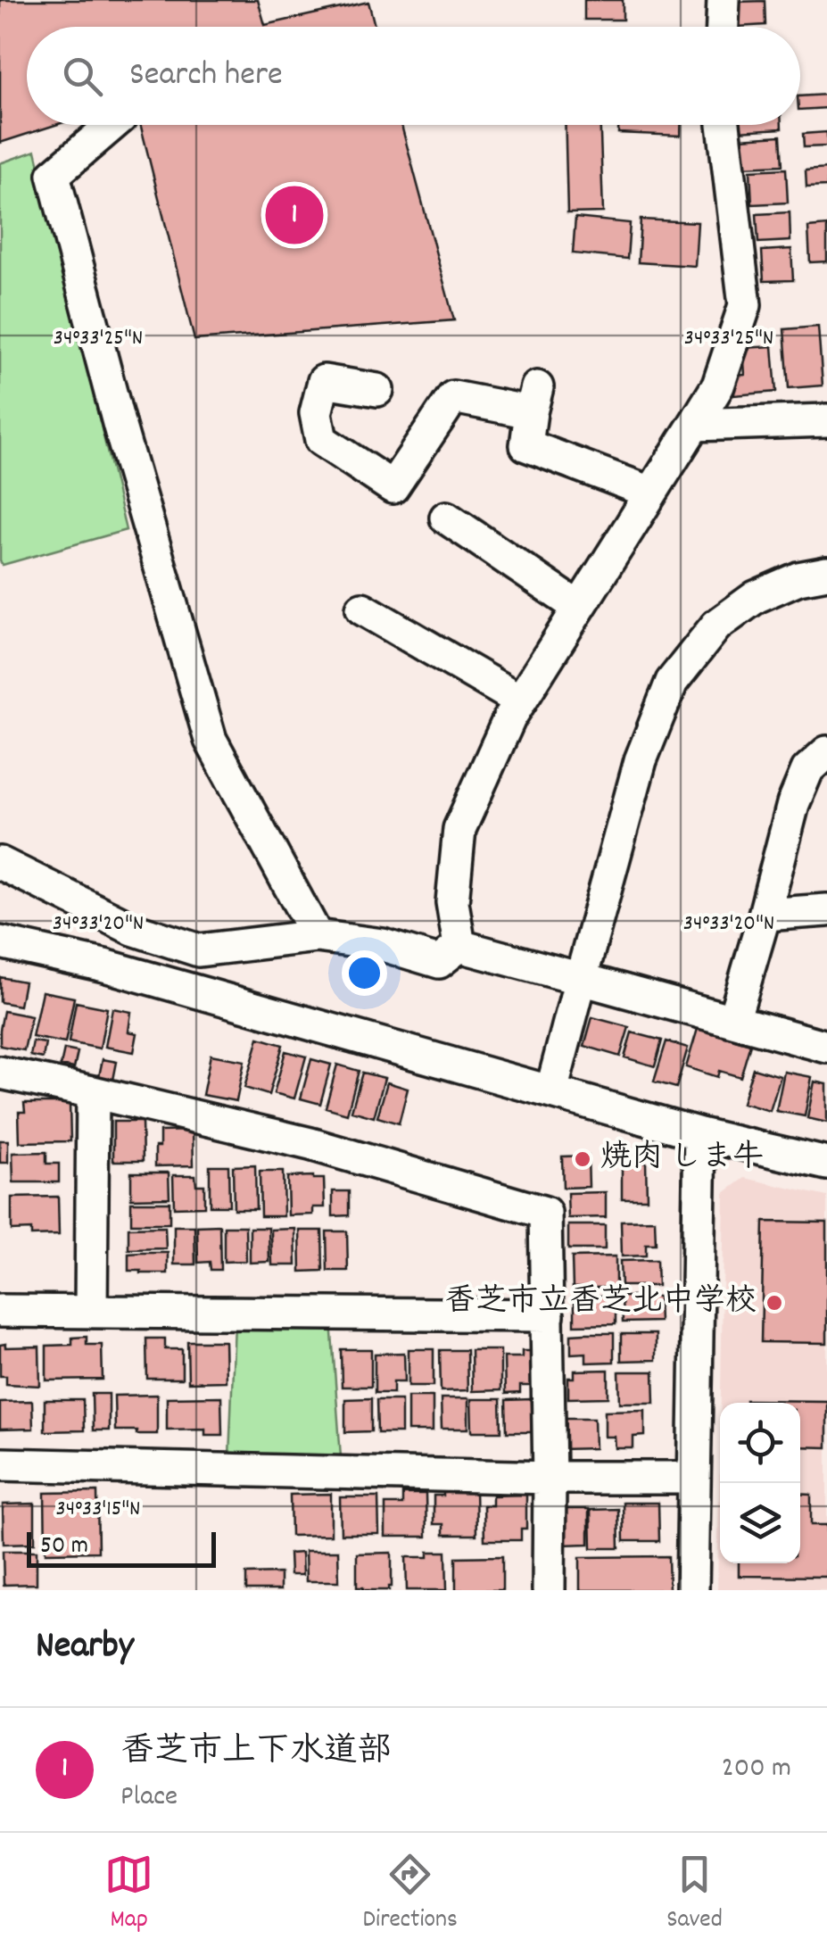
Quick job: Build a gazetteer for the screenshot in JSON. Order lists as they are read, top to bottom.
{
  "places": ["焼肉 しま牛", "香芝市立香芝北中学校"],
  "scale_bar": "50 m",
  "page": {
    "search": "Search here",
    "pins": "1",
    "scale": "50 m",
    "heading": "Nearby",
    "list": [
      {
        "mark": "1",
        "name": "香芝市上下水道部",
        "note": "Place",
        "value": "200 m"
      }
    ],
    "nav": ["Map", "Directions", "Saved"]
  },
  "coordinates": ["34°33'25\"N", "34°33'20\"N", "34°33'15\"N"]
}
